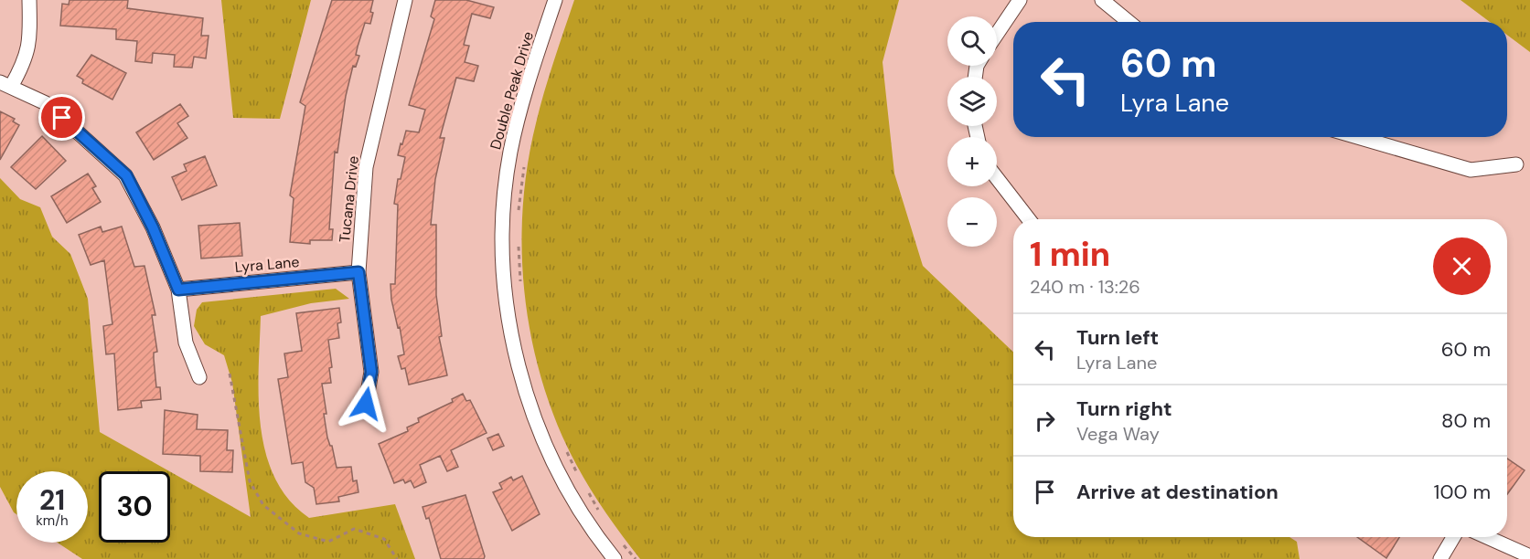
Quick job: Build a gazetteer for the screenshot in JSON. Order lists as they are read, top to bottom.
{
  "streets": {
    "street": ["Double Peak Drive", "Tucana Drive", "Lyra Lane"]
  },
  "crossings": [
    ["Tucana Drive", "Lyra Lane"]
  ],
  "page": {
    "map_buttons": ["+", "−"],
    "turn": ["60 m", "Lyra Lane"],
    "heading": ["1 min", "240 m · 13:26"],
    "list": [
      {
        "name": "Turn left",
        "note": "Lyra Lane",
        "value": "60 m"
      },
      {
        "name": "Turn right",
        "note": "Vega Way",
        "value": "80 m"
      },
      {
        "name": "Arrive at destination",
        "value": "100 m"
      }
    ],
    "speed": "21 km/h",
    "limit": "30"
  }
}
